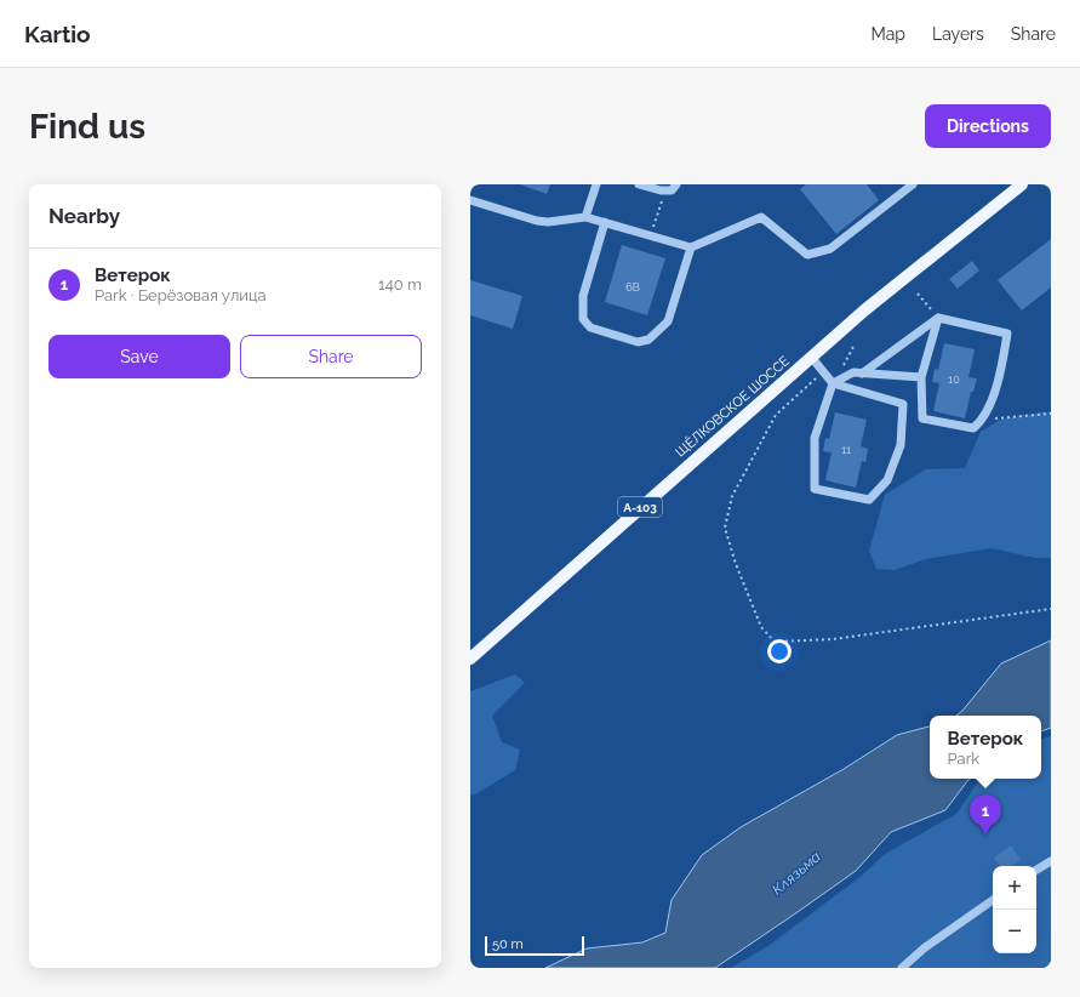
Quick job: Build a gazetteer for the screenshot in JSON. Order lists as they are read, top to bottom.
{
  "streets": {
    "main road": ["ЩЁЛКОВСКОЕ ШОССЕ", "А-103"]
  },
  "water": ["Клязьма"],
  "house_numbers": ["6В", "10", "11"],
  "scale_bar": "50 m",
  "page": {
    "header": "Kartio",
    "nav": ["Map", "Layers", "Share"],
    "buttons": [
      "Directions",
      ["Save", "Share"]
    ],
    "title": "Find us",
    "heading": "Nearby",
    "list": [
      {
        "mark": "1",
        "name": "Ветерок",
        "note": "Park · Берёзовая улица",
        "value": "140 m"
      }
    ],
    "popup": ["Ветерок", "Park"],
    "pins": "1",
    "map_buttons": ["+", "−"],
    "scale": "50 m"
  }
}
